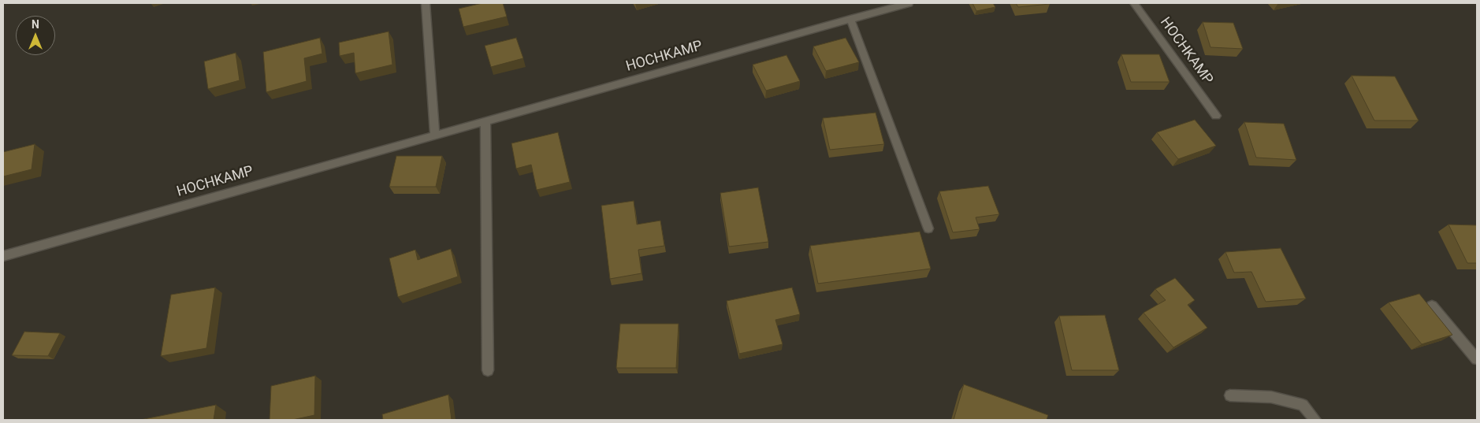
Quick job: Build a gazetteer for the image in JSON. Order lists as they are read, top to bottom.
{
  "streets": {
    "street": ["HOCHKAMP"]
  },
  "north": "top"
}
